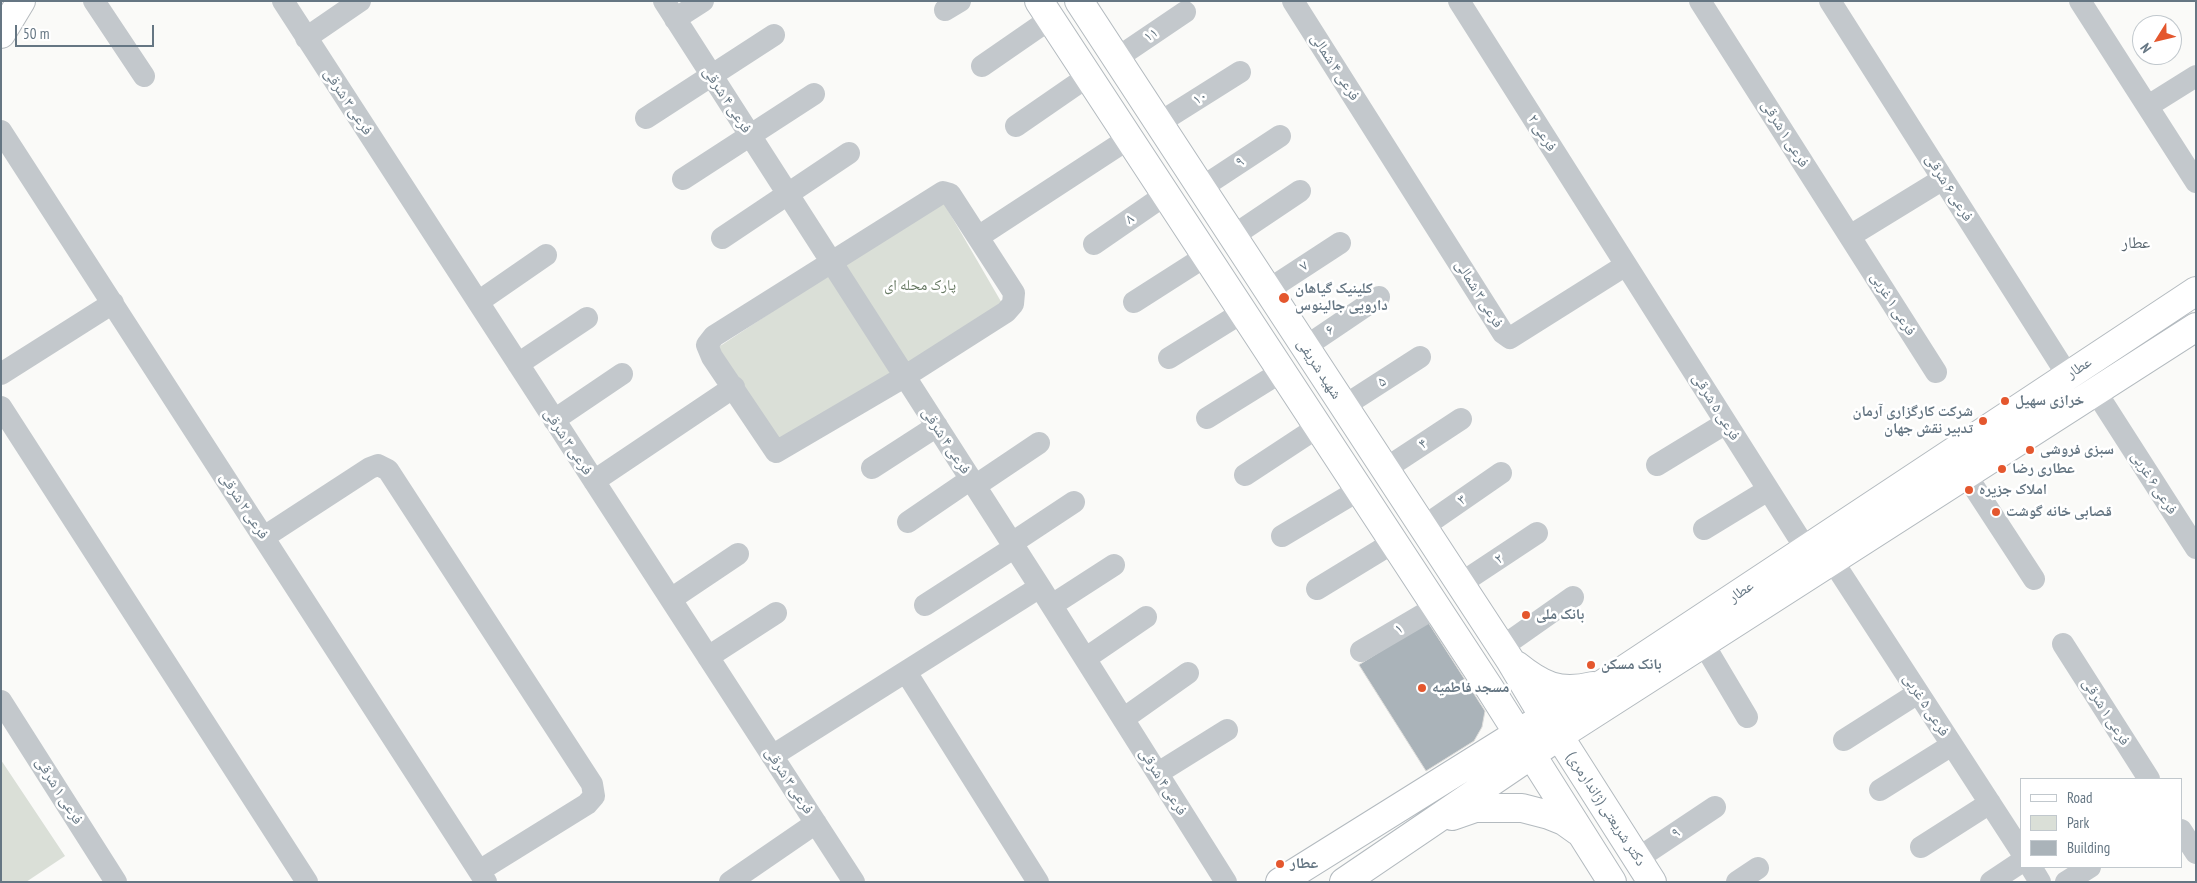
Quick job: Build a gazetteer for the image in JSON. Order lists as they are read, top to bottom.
{
  "streets": {
    "main road": ["عطار", "شهید شریفی", "دکتر شریعتی (ژاندارمری)"],
    "street": [
      "۱۱",
      "فرعی ۴ شمالی",
      "۱۰",
      "فرعی ۴ شرقی",
      "فرعی ۳ شرقی",
      "فرعی ۲",
      "فرعی ۱ شرقی",
      "۹",
      "فرعی ۶ شرقی",
      "۸",
      "۷",
      "فرعی ۳ شمالی",
      "فرعی ۱ غربی",
      "۶",
      "۵",
      "فرعی ۵ شرقی",
      "۴",
      "فرعی ۶ غربی",
      "۳",
      "فرعی ۲ شرقی",
      "۲",
      "۱",
      "فرعی ۵ غربی"
    ]
  },
  "crossings": [
    ["۱۱", "شهید شریفی"],
    ["فرعی ۴ شمالی", "فرعی ۳ شمالی"],
    ["۱۰", "شهید شریفی"],
    ["فرعی ۲", "فرعی ۳ شمالی"],
    ["فرعی ۲", "فرعی ۵ شرقی"],
    ["فرعی ۱ شرقی", "فرعی ۱ غربی"],
    ["۹", "شهید شریفی"],
    ["۹", "دکتر شریعتی (ژاندارمری)"],
    ["فرعی ۶ شرقی", "عطار"],
    ["۷", "شهید شریفی"],
    ["فرعی ۳ شمالی", "فرعی ۵ شرقی"],
    ["۶", "شهید شریفی"],
    ["عطار", "شهید شریفی"],
    ["عطار", "فرعی ۵ شرقی"],
    ["عطار", "فرعی ۶ غربی"],
    ["عطار", "فرعی ۵ غربی"],
    ["عطار", "دکتر شریعتی (ژاندارمری)"],
    ["شهید شریفی", "۵"],
    ["شهید شریفی", "۴"],
    ["شهید شریفی", "۳"],
    ["شهید شریفی", "۲"],
    ["شهید شریفی", "دکتر شریعتی (ژاندارمری)"]
  ],
  "districts": ["عطار"],
  "parks": ["پارک محله ای"],
  "places": [
    "کلینیک گیاهان دارویی جالینوس",
    "خرازی سهیل",
    "شرکت کارگزاری آرمان تدبیر نقش جهان",
    "سبزی فروشی",
    "عطاری رضا",
    "املاک جزیره",
    "قصابی خانه گوشت",
    "بانک ملی",
    "بانک مسکن",
    "مسجد فاطمیه",
    "عطار"
  ],
  "legend": ["Road", "Park", "Building"],
  "scale_bar": "50 m",
  "north": "bottom left"
}
